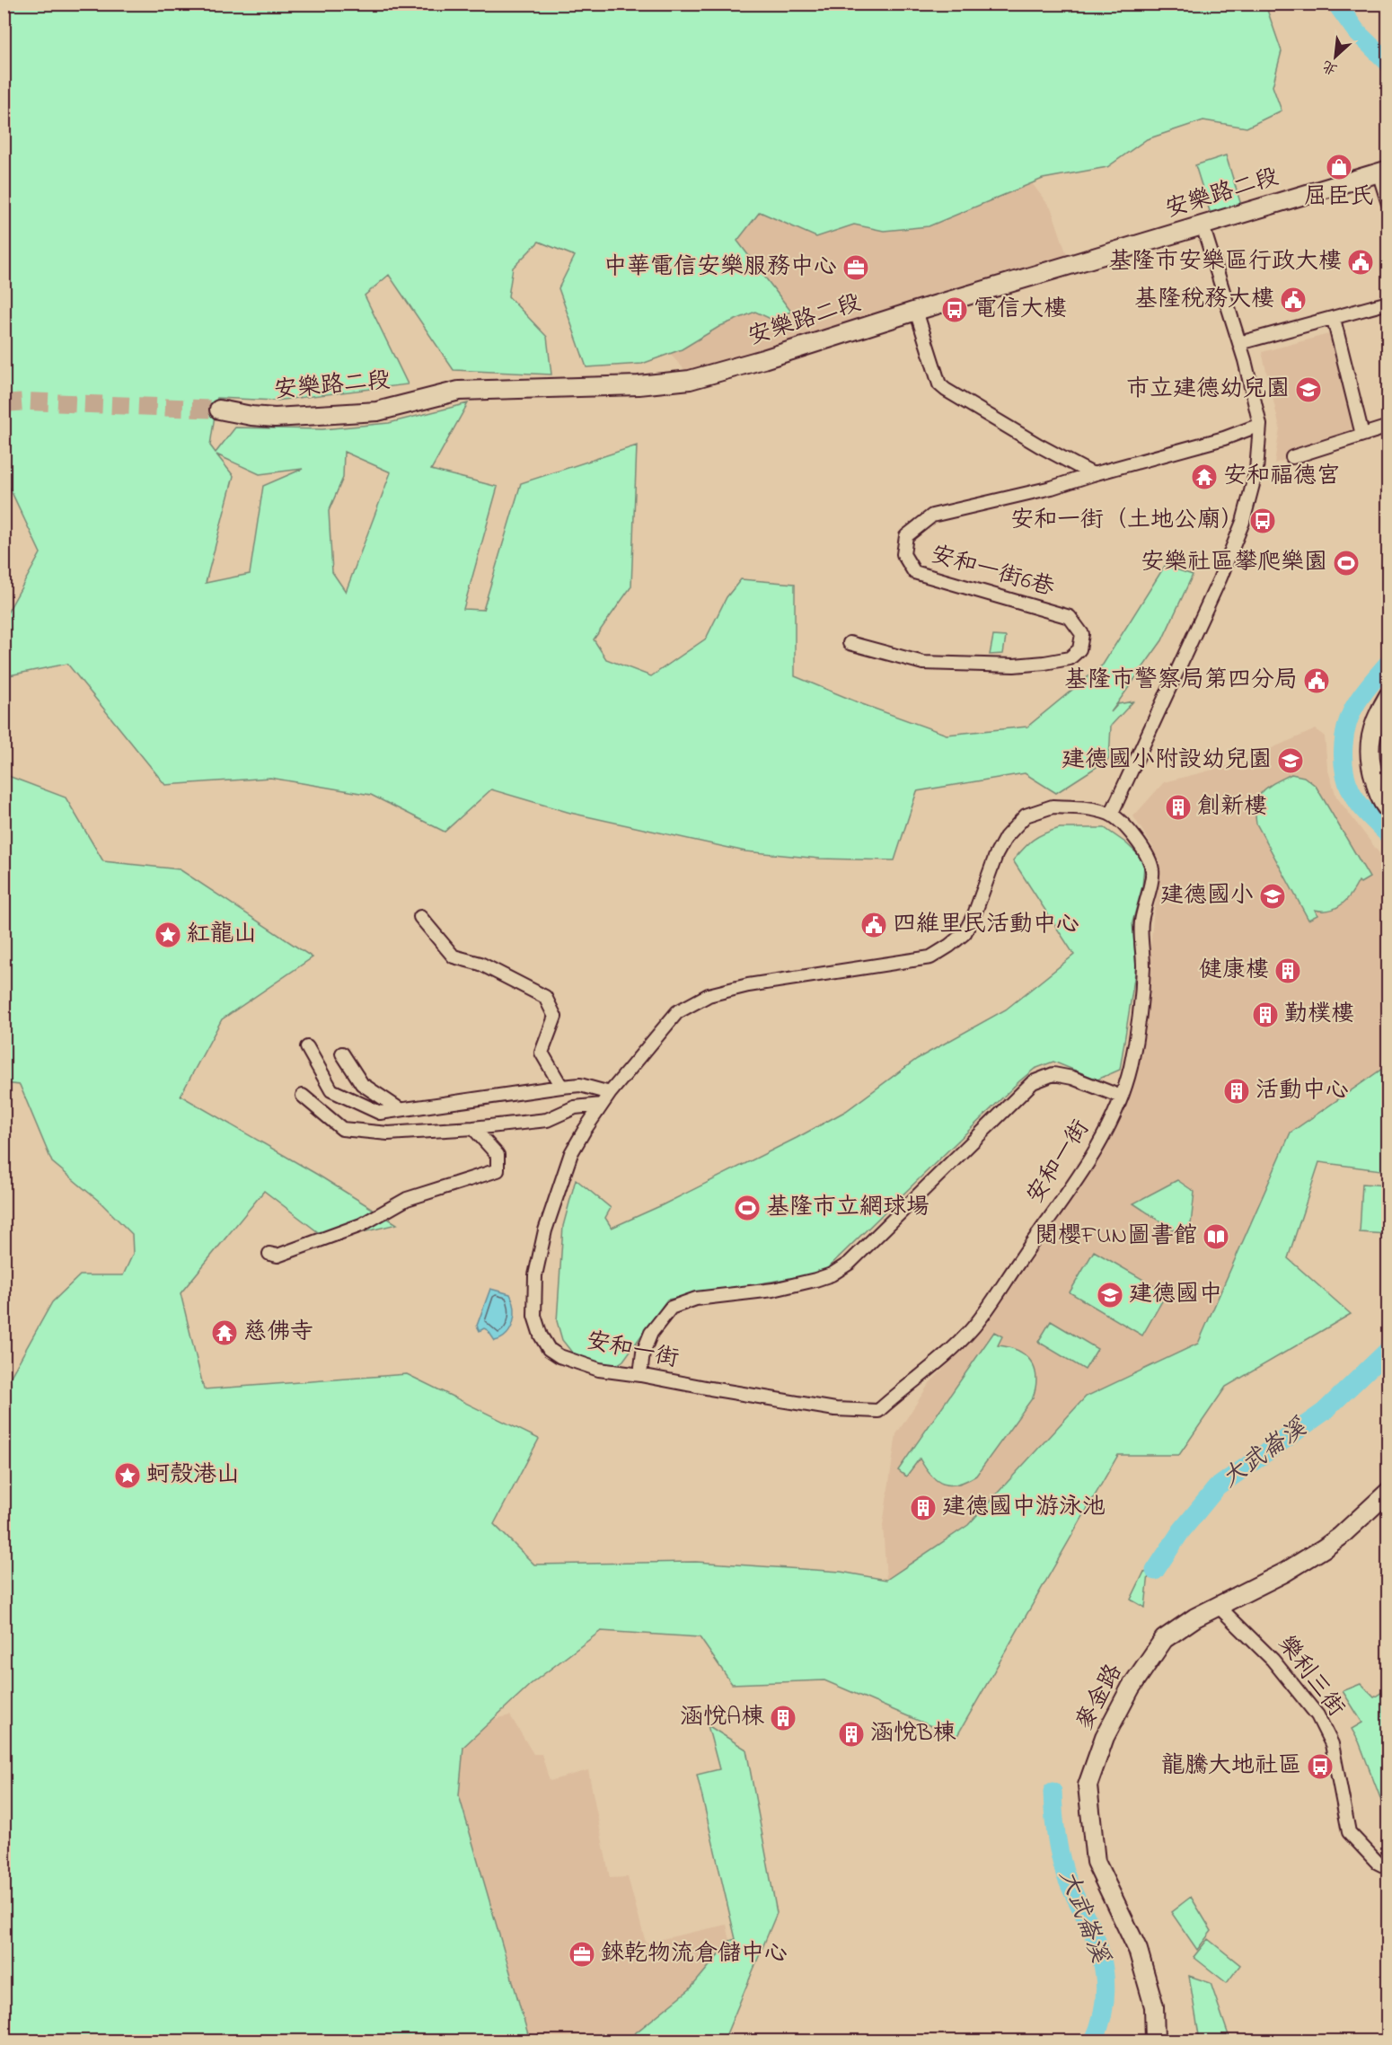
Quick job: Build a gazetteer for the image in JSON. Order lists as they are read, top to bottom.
{
  "streets": {
    "street": [
      "安樂路二段",
      "安和一街6巷",
      "安和一街",
      "樂利三街",
      "麥金路"
    ]
  },
  "crossings": [
    ["樂利三街", "麥金路"]
  ],
  "water": ["大武崙溪"],
  "places": {
    "shop": ["屈臣氏"],
    "public building": [
      "基隆市安樂區行政大樓",
      "基隆稅務大樓",
      "基隆市警察局第四分局",
      "四維里民活動中心"
    ],
    "office": ["中華電信安樂服務中心", "錸乾物流倉儲中心"],
    "bus stop": ["電信大樓", "安和一街（土地公廟）", "龍騰大地社區"],
    "school or university": [
      "市立建德幼兒園",
      "建德國小附設幼兒園",
      "建德國小",
      "建德國中"
    ],
    "temple": ["安和福德宮", "慈佛寺"],
    "sports": ["安樂社區攀爬樂園", "基隆市立網球場"],
    "building": [
      "創新樓",
      "健康樓",
      "勤樸樓",
      "活動中心",
      "建德國中游泳池",
      "涵悅A棟",
      "涵悅B棟"
    ],
    "place": ["紅龍山", "蚵殼港山"],
    "library": ["閱櫻FUN圖書館"]
  },
  "north": "bottom left"
}
